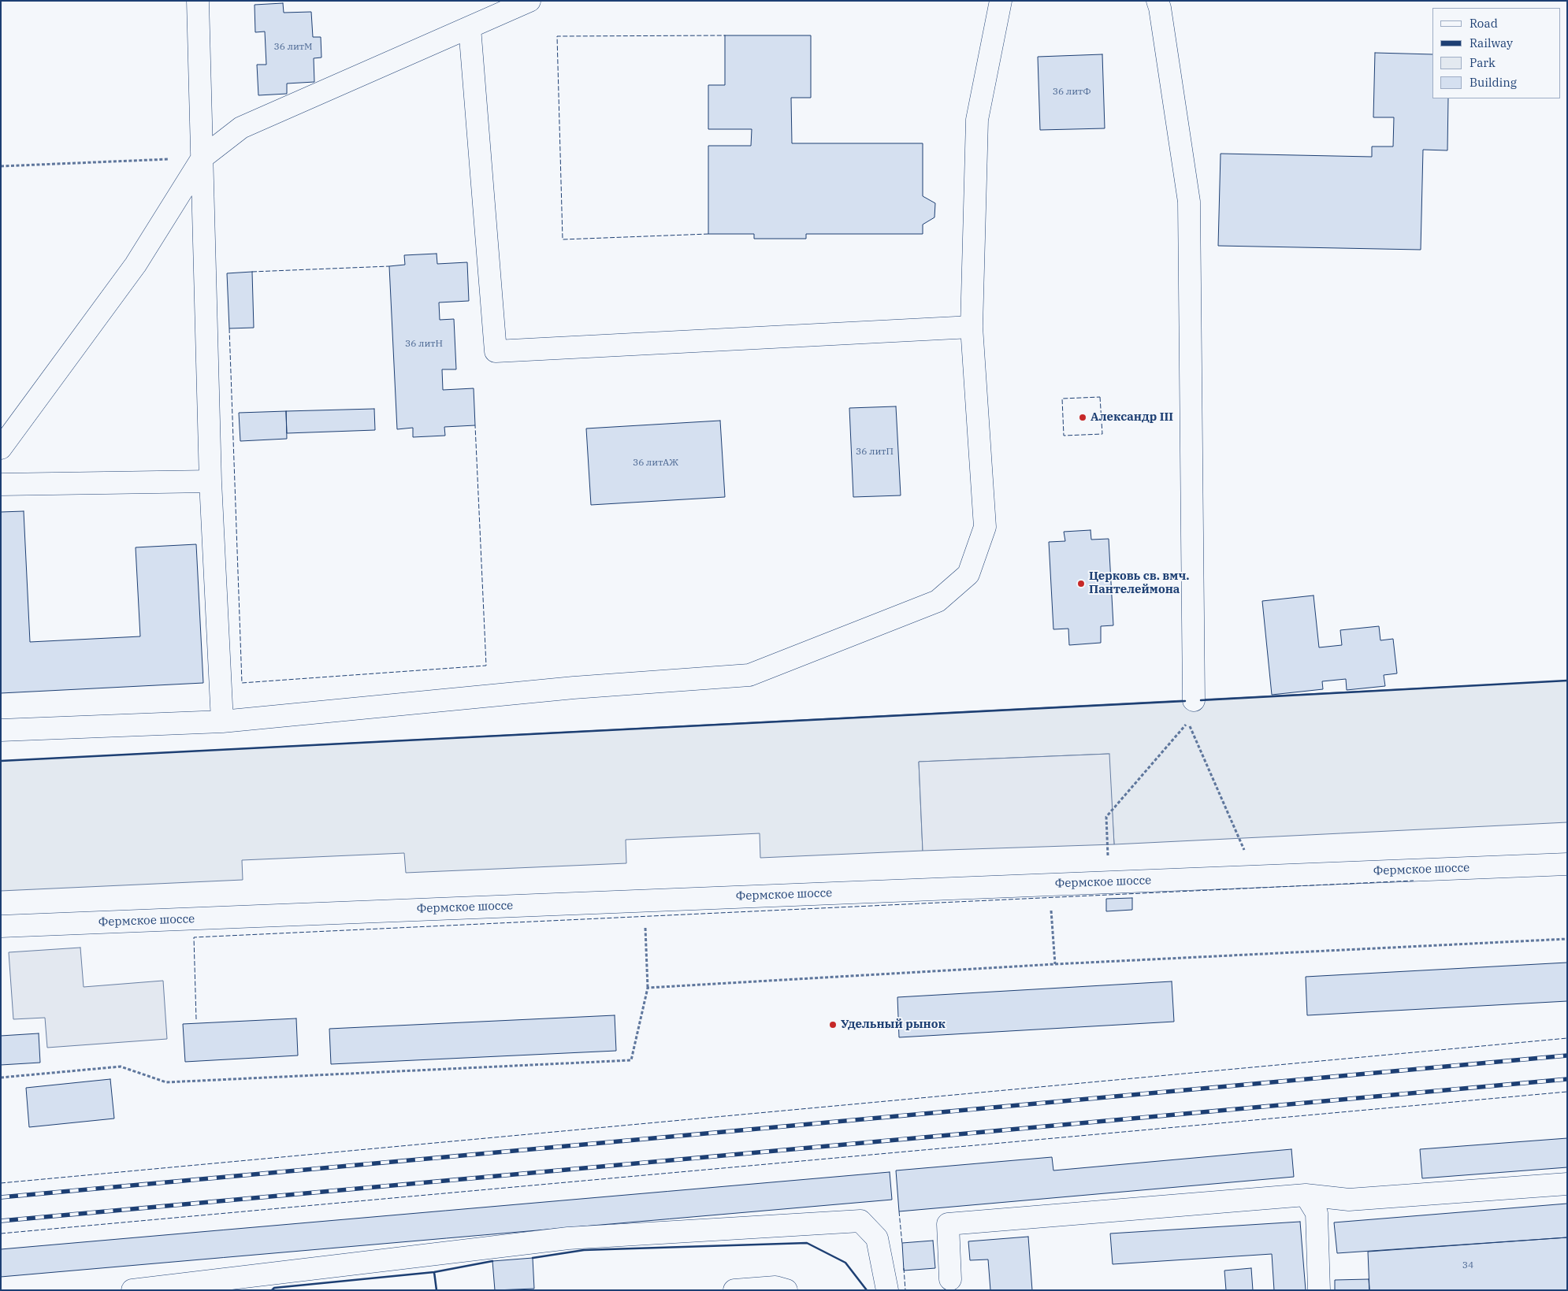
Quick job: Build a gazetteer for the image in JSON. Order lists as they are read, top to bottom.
{
  "streets": {
    "street": ["Фермское шоссе"]
  },
  "places": ["Александр III", "Церковь св. вмч. Пантелеймона", "Удельный рынок"],
  "house_numbers": [
    "36 литМ",
    "36 литФ",
    "36 литН",
    "36 литП",
    "36 литАЖ",
    "34"
  ],
  "legend": [
    "Road",
    "Railway",
    "Park",
    "Building"
  ]
}
